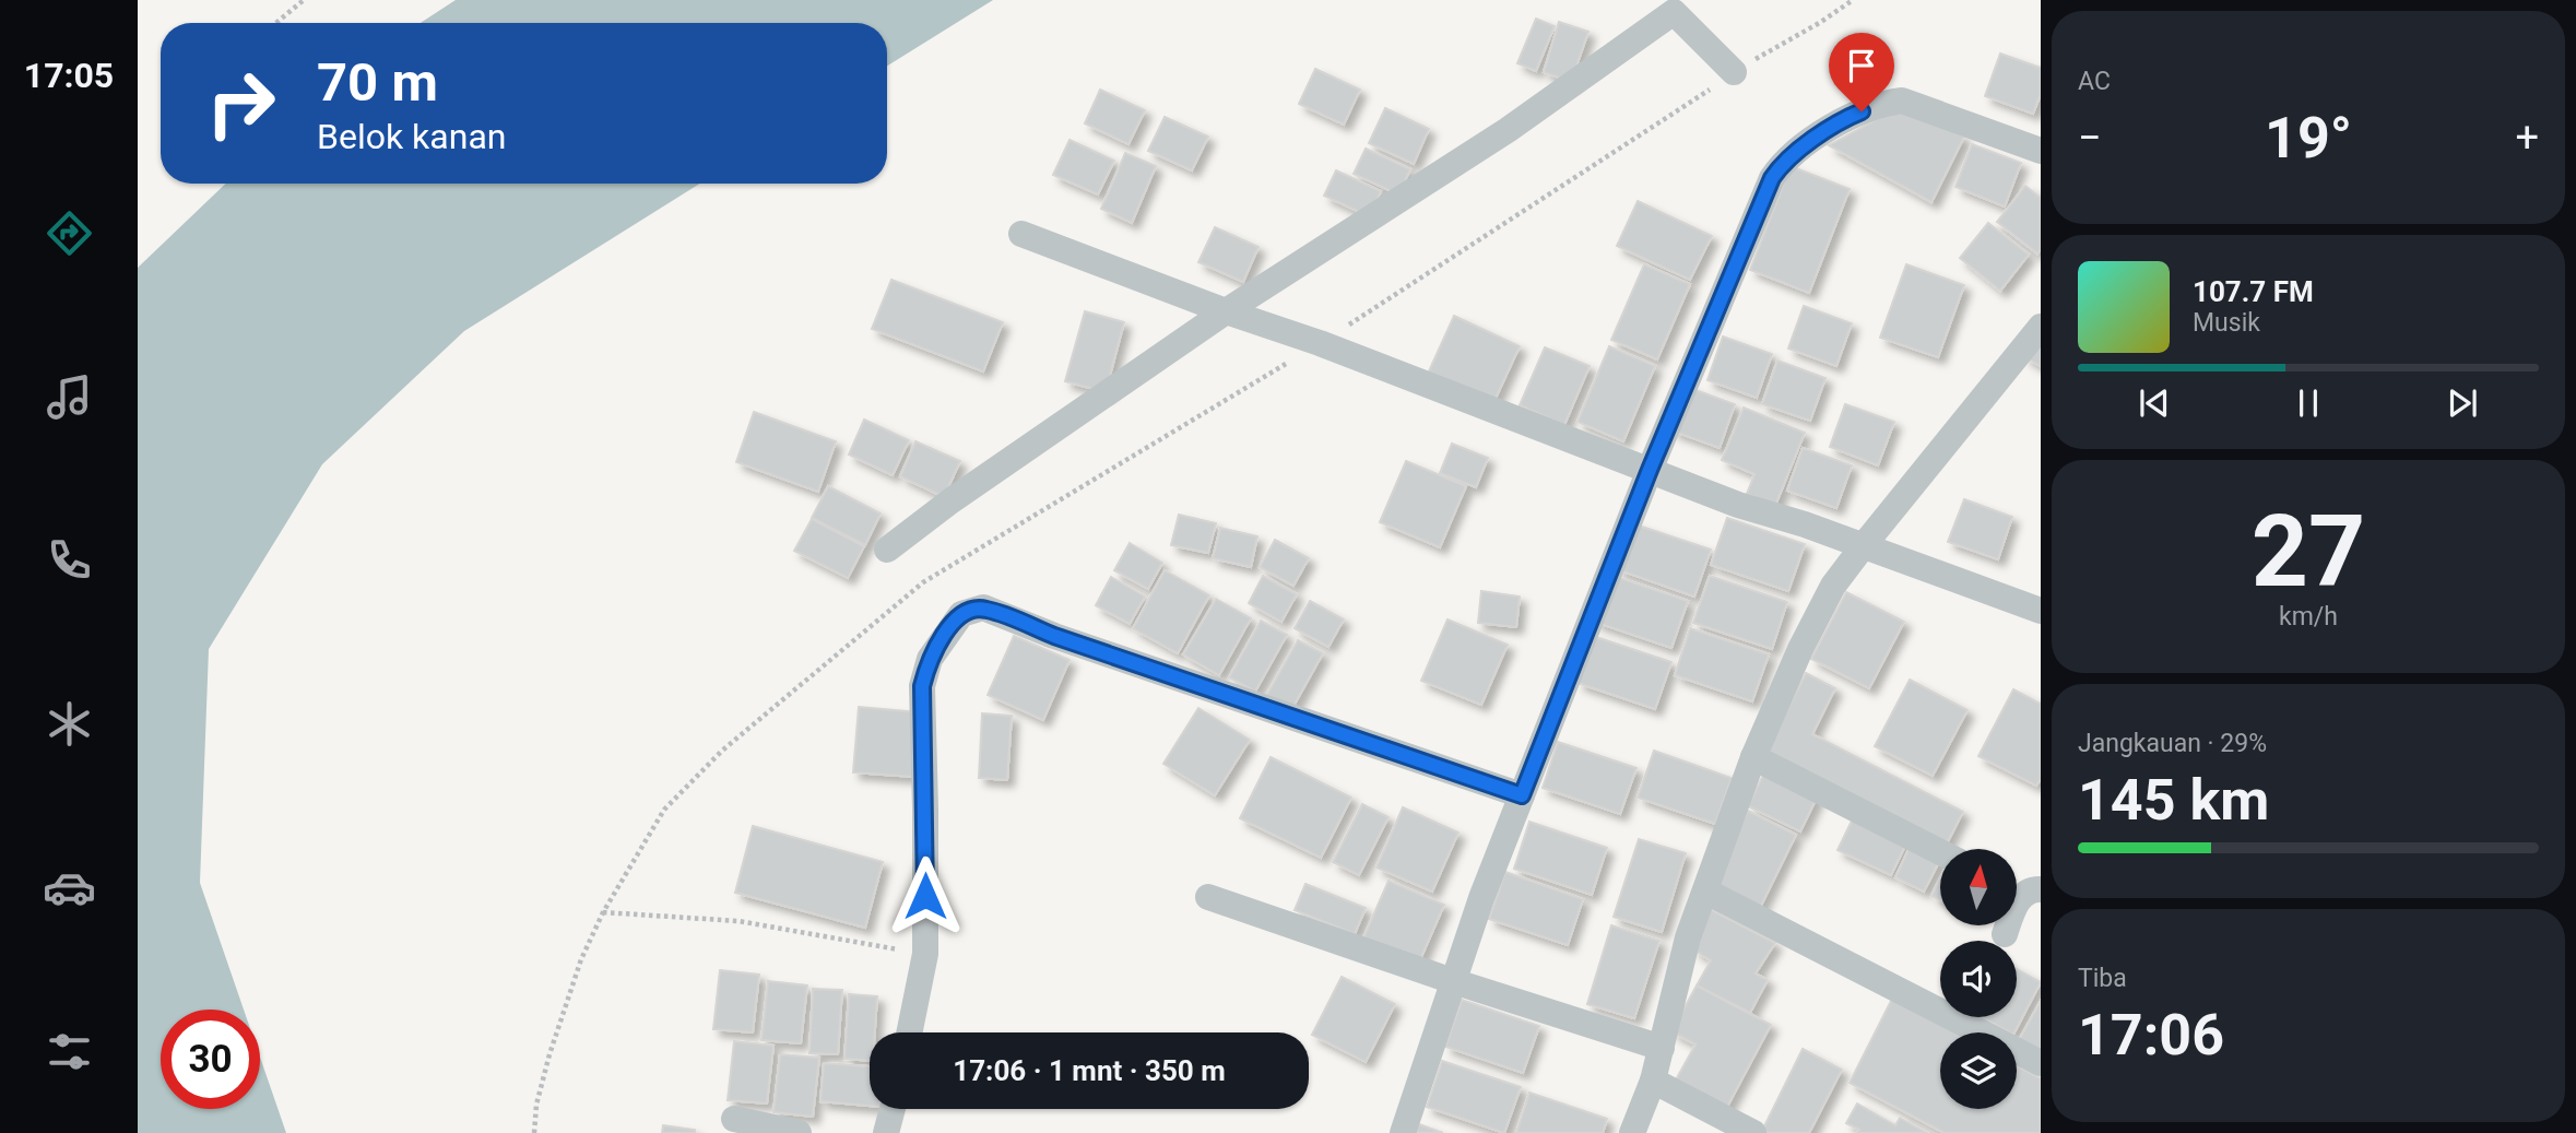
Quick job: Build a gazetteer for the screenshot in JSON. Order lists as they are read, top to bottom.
{
  "north": "top",
  "page": {
    "tabs": "17:05",
    "tile": [
      "AC",
      ["27", "km/h"],
      ["Jangkauan · 29%", "145 km"],
      ["Tiba", "17:06"]
    ],
    "turn": ["70 m", "Belok kanan"],
    "heat": ["−", "19°", "+"],
    "song": ["107.7 FM", "Musik"],
    "limit": "30",
    "trip": "17:06 · 1 mnt · 350 m"
  }
}
